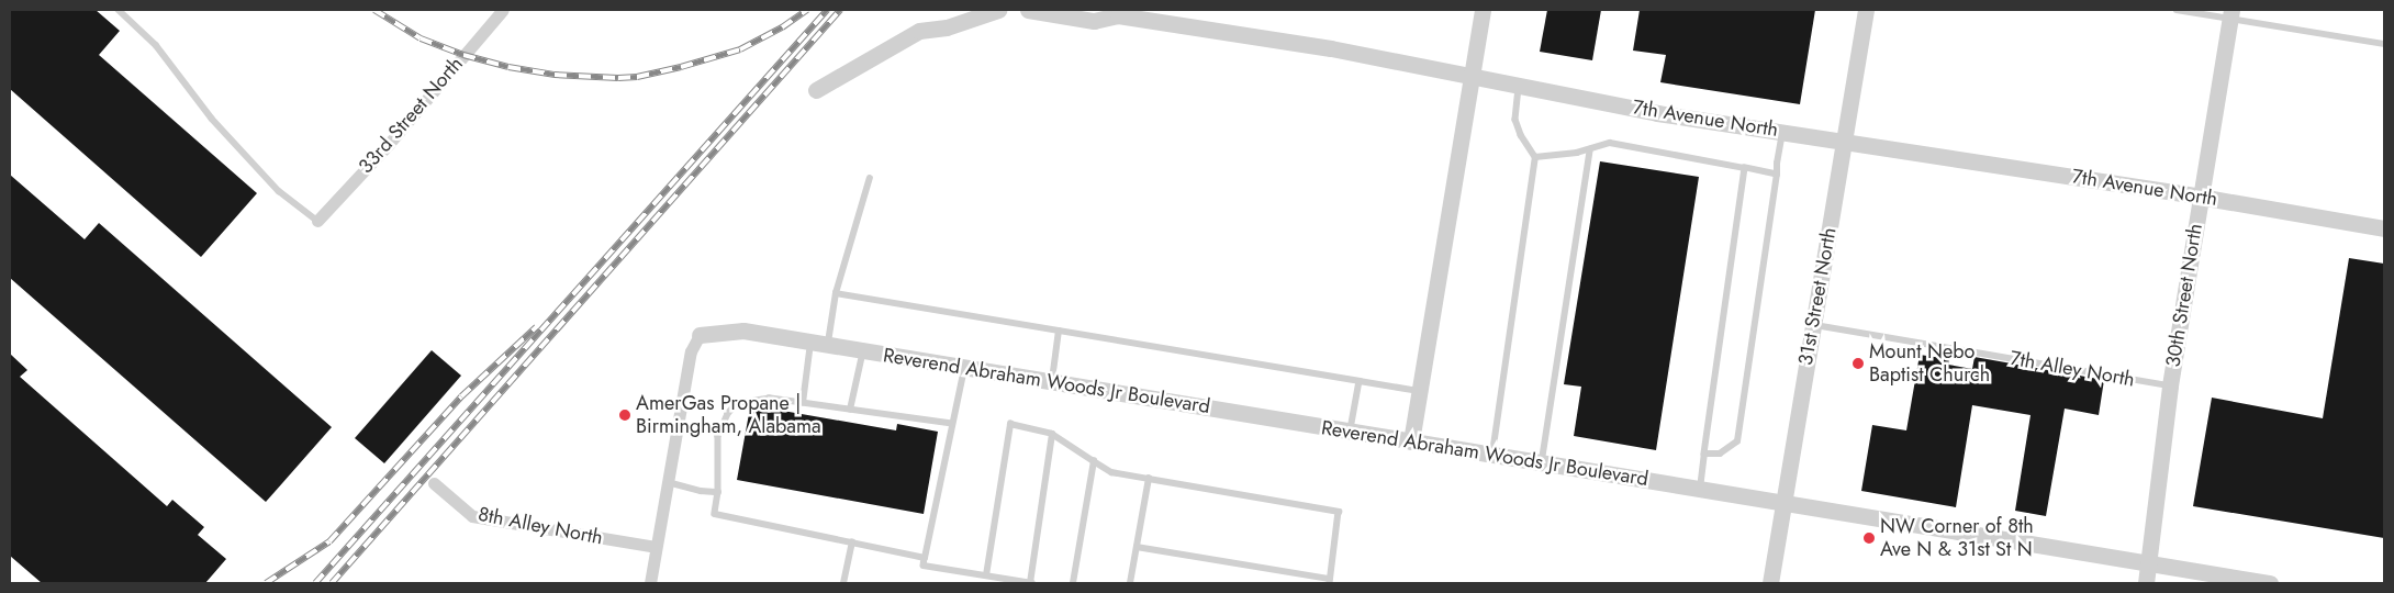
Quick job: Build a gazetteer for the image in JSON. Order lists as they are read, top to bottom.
{
  "streets": {
    "street": [
      "33rd Street North",
      "7th Avenue North",
      "30th Street North",
      "31st Street North",
      "Reverend Abraham Woods Jr Boulevard",
      "8th Alley North"
    ],
    "lane": ["7th Alley North"]
  },
  "crossings": [
    ["7th Avenue North", "30th Street North"],
    ["7th Avenue North", "31st Street North"],
    ["30th Street North", "7th Alley North"],
    ["30th Street North", "Reverend Abraham Woods Jr Boulevard"],
    ["31st Street North", "7th Alley North"],
    ["31st Street North", "Reverend Abraham Woods Jr Boulevard"]
  ],
  "places": ["Mount Nebo Baptist Church", "AmerGas Propane | Birmingham, Alabama", "NW Corner of 8th Ave N & 31st St N"]
}
